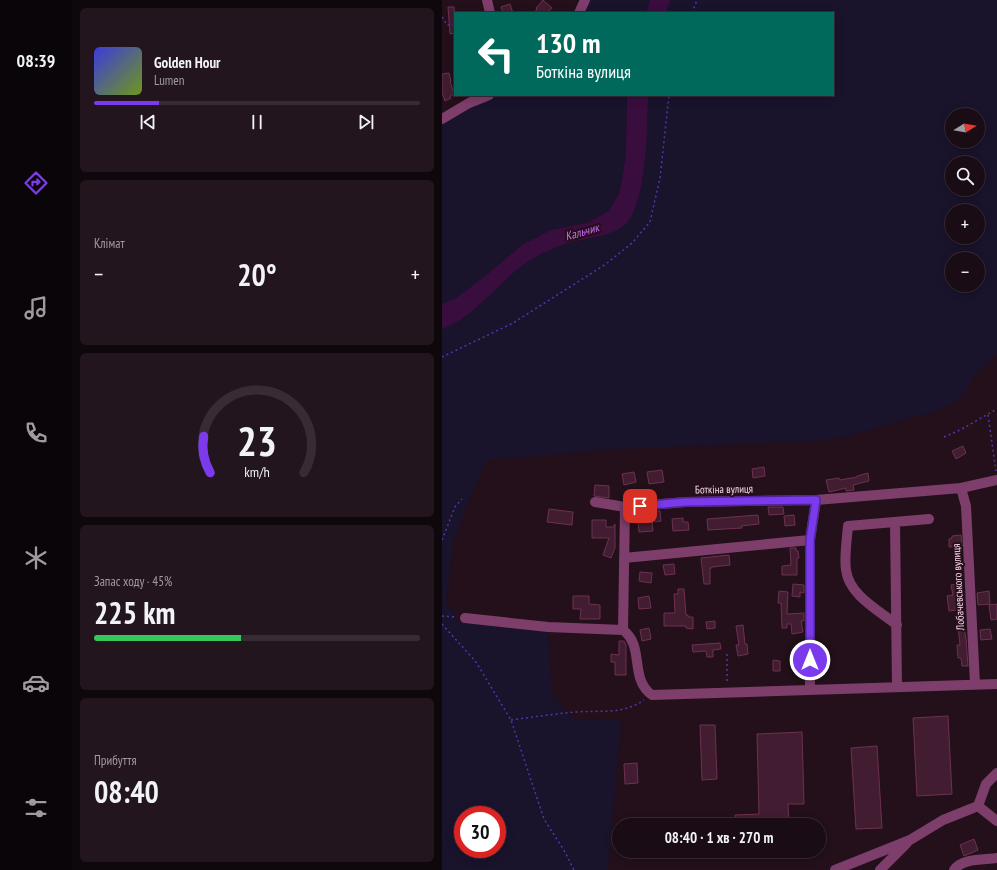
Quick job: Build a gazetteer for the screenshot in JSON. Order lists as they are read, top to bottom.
{
  "streets": {
    "street": ["Боткіна вулиця", "Лобачевського вулиця"]
  },
  "crossings": [
    ["Боткіна вулиця", "Лобачевського вулиця"]
  ],
  "water": ["Кальчик"],
  "north": "right",
  "page": {
    "tabs": "08:39",
    "turn": ["130 m", "Боткіна вулиця"],
    "song": ["Golden Hour", "Lumen"],
    "map_buttons": ["+", "−"],
    "tile": [
      "Клімат",
      ["Запас ходу · 45%", "225 km"],
      ["Прибуття", "08:40"]
    ],
    "heat": ["−", "20°", "+"],
    "limit": "30",
    "trip": "08:40 · 1 хв · 270 m",
    "gauge": ["23", "km/h"]
  }
}
